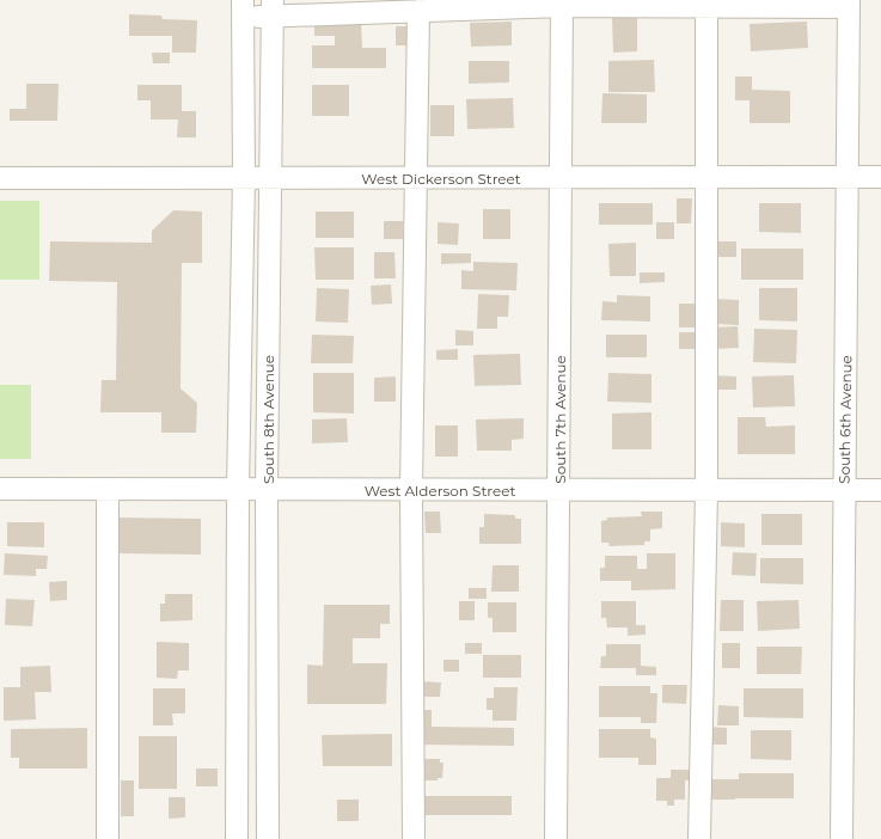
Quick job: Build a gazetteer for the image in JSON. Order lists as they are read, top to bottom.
{
  "streets": {
    "street": [
      "West Dickerson Street",
      "South 8th Avenue",
      "South 7th Avenue",
      "South 6th Avenue",
      "West Alderson Street"
    ]
  },
  "crossings": [
    ["West Dickerson Street", "South 8th Avenue"],
    ["West Dickerson Street", "South 7th Avenue"],
    ["West Dickerson Street", "South 6th Avenue"],
    ["South 8th Avenue", "West Alderson Street"],
    ["South 7th Avenue", "West Alderson Street"],
    ["South 6th Avenue", "West Alderson Street"]
  ]
}
